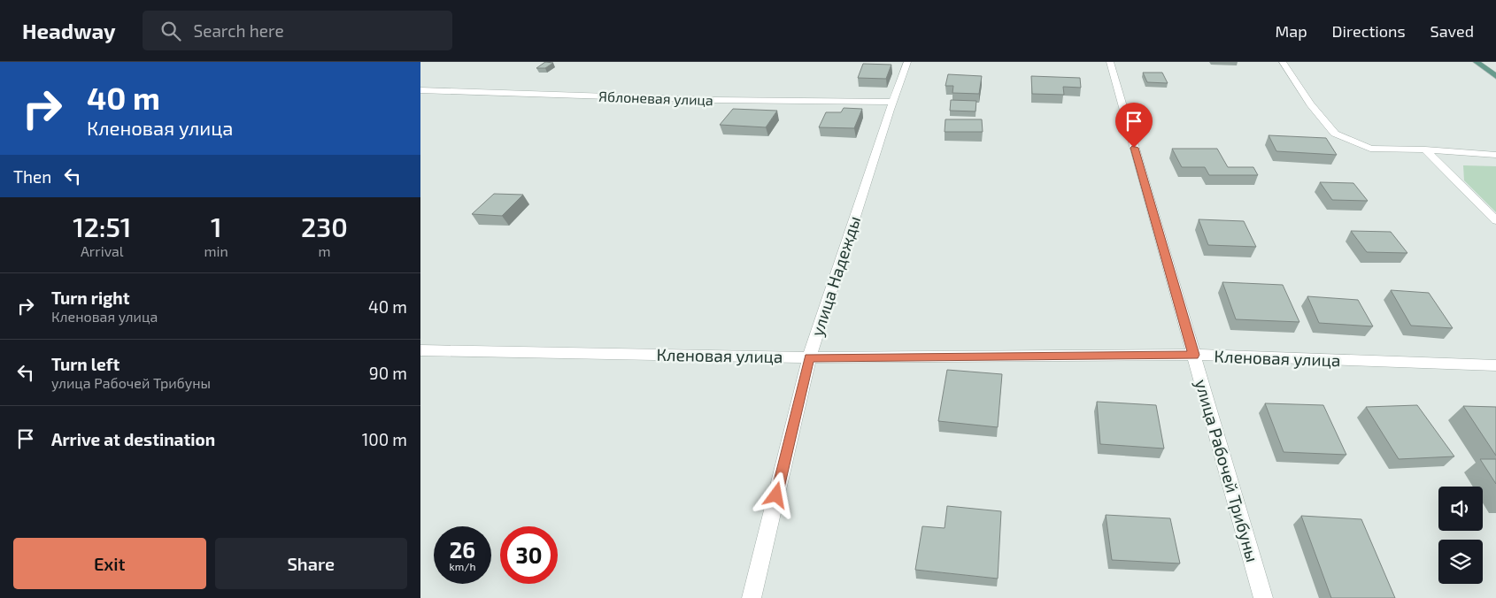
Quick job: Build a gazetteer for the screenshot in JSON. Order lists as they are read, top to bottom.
{
  "streets": {
    "street": [
      "Яблоневая улица",
      "улица Надежды",
      "Кленовая улица",
      "улица Рабочей Трибуны"
    ]
  },
  "crossings": [
    ["Яблоневая улица", "улица Надежды"],
    ["улица Надежды", "Кленовая улица"],
    ["Кленовая улица", "улица Рабочей Трибуны"]
  ],
  "page": {
    "header": "Headway",
    "search": "Search here",
    "nav": ["Map", "Directions", "Saved"],
    "turn": ["40 m", "Кленовая улица"],
    "then": "Then",
    "eta": [
      "12:51",
      "Arrival",
      "1",
      "min",
      "230",
      "m"
    ],
    "list": [
      {
        "name": "Turn right",
        "note": "Кленовая улица",
        "value": "40 m"
      },
      {
        "name": "Turn left",
        "note": "улица Рабочей Трибуны",
        "value": "90 m"
      },
      {
        "name": "Arrive at destination",
        "value": "100 m"
      }
    ],
    "speed": "26 km/h",
    "limit": "30",
    "buttons": ["Exit", "Share"]
  }
}
